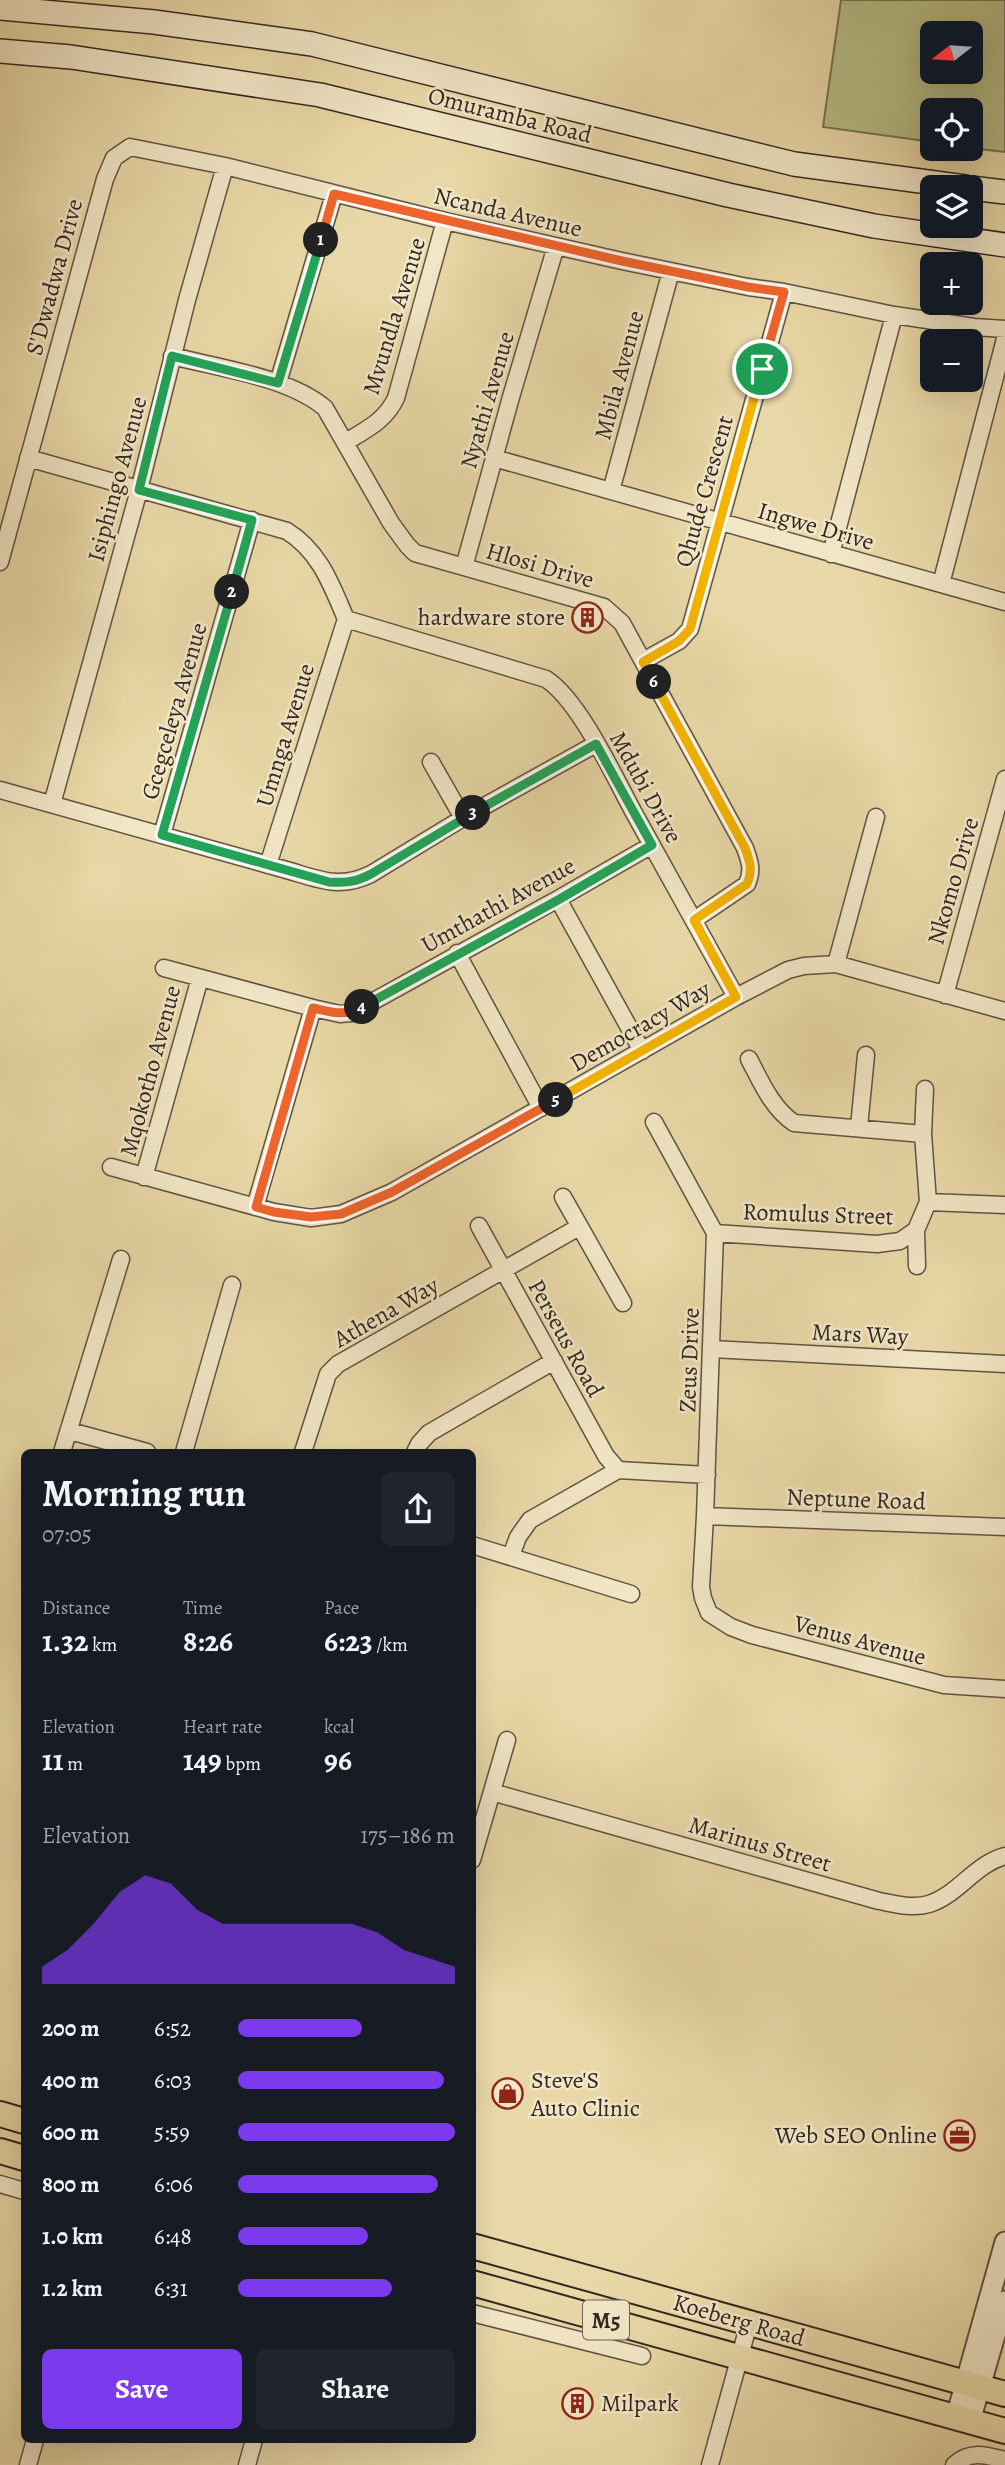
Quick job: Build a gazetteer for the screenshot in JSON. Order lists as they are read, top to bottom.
{
  "streets": {
    "main road": ["Omuramba Road", "M5", "Koeberg Road"],
    "street": [
      "Ncanda Avenue",
      "S'Dwadwa Drive",
      "Mvundla Avenue",
      "Mbila Avenue",
      "Nyathi Avenue",
      "Isiphingo Avenue",
      "Qhude Crescent",
      "Ingwe Drive",
      "Hlosi Drive",
      "Gcegceleya Avenue",
      "Umnga Avenue",
      "Mdubi Drive",
      "Nkomo Drive",
      "Umthathi Avenue",
      "Democracy Way",
      "Mqokotho Avenue",
      "Romulus Street",
      "Athena Way",
      "Mars Way",
      "Perseus Road",
      "Zeus Drive",
      "Neptune Road",
      "Venus Avenue",
      "Marinus Street"
    ]
  },
  "crossings": [
    ["Ncanda Avenue", "S'Dwadwa Drive"],
    ["Ncanda Avenue", "Mvundla Avenue"],
    ["Ncanda Avenue", "Mbila Avenue"],
    ["Ncanda Avenue", "Nyathi Avenue"],
    ["Ncanda Avenue", "Isiphingo Avenue"],
    ["Ncanda Avenue", "Qhude Crescent"],
    ["S'Dwadwa Drive", "Isiphingo Avenue"],
    ["Mvundla Avenue", "Hlosi Drive"],
    ["Mbila Avenue", "Ingwe Drive"],
    ["Nyathi Avenue", "Ingwe Drive"],
    ["Nyathi Avenue", "Hlosi Drive"],
    ["Isiphingo Avenue", "Hlosi Drive"],
    ["Qhude Crescent", "Ingwe Drive"],
    ["Qhude Crescent", "Hlosi Drive"],
    ["Hlosi Drive", "Mdubi Drive"],
    ["Umnga Avenue", "Mdubi Drive"],
    ["Mdubi Drive", "Umthathi Avenue"],
    ["Mdubi Drive", "Democracy Way"],
    ["Nkomo Drive", "Democracy Way"],
    ["Umthathi Avenue", "Mqokotho Avenue"],
    ["Democracy Way", "Mqokotho Avenue"],
    ["Romulus Street", "Zeus Drive"],
    ["Athena Way", "Perseus Road"],
    ["Mars Way", "Zeus Drive"],
    ["Zeus Drive", "Neptune Road"],
    ["Zeus Drive", "Venus Avenue"]
  ],
  "places": {
    "building": ["hardware store", "Milpark"],
    "shop": ["Steve'S Auto Clinic"],
    "office": ["Web SEO Online"]
  },
  "north": "left",
  "page": {
    "map_buttons": ["+", "−"],
    "pins": [
      "1",
      "2",
      "6",
      "3",
      "4",
      "5"
    ],
    "heading": ["Morning run", "07:05"],
    "stats": [
      ["Distance", "1.32 km"],
      ["Time", "8:26"],
      ["Pace", "6:23 /km"],
      ["Elevation", "11 m"],
      ["Heart rate", "149 bpm"],
      ["kcal", "96"]
    ],
    "chart": ["Elevation", "175–186 m"],
    "list": [
      {
        "name": "200 m",
        "note": "6:52"
      },
      {
        "name": "400 m",
        "note": "6:03"
      },
      {
        "name": "600 m",
        "note": "5:59"
      },
      {
        "name": "800 m",
        "note": "6:06"
      },
      {
        "name": "1.0 km",
        "note": "6:48"
      },
      {
        "name": "1.2 km",
        "note": "6:31"
      }
    ],
    "buttons": ["Save", "Share"]
  }
}
